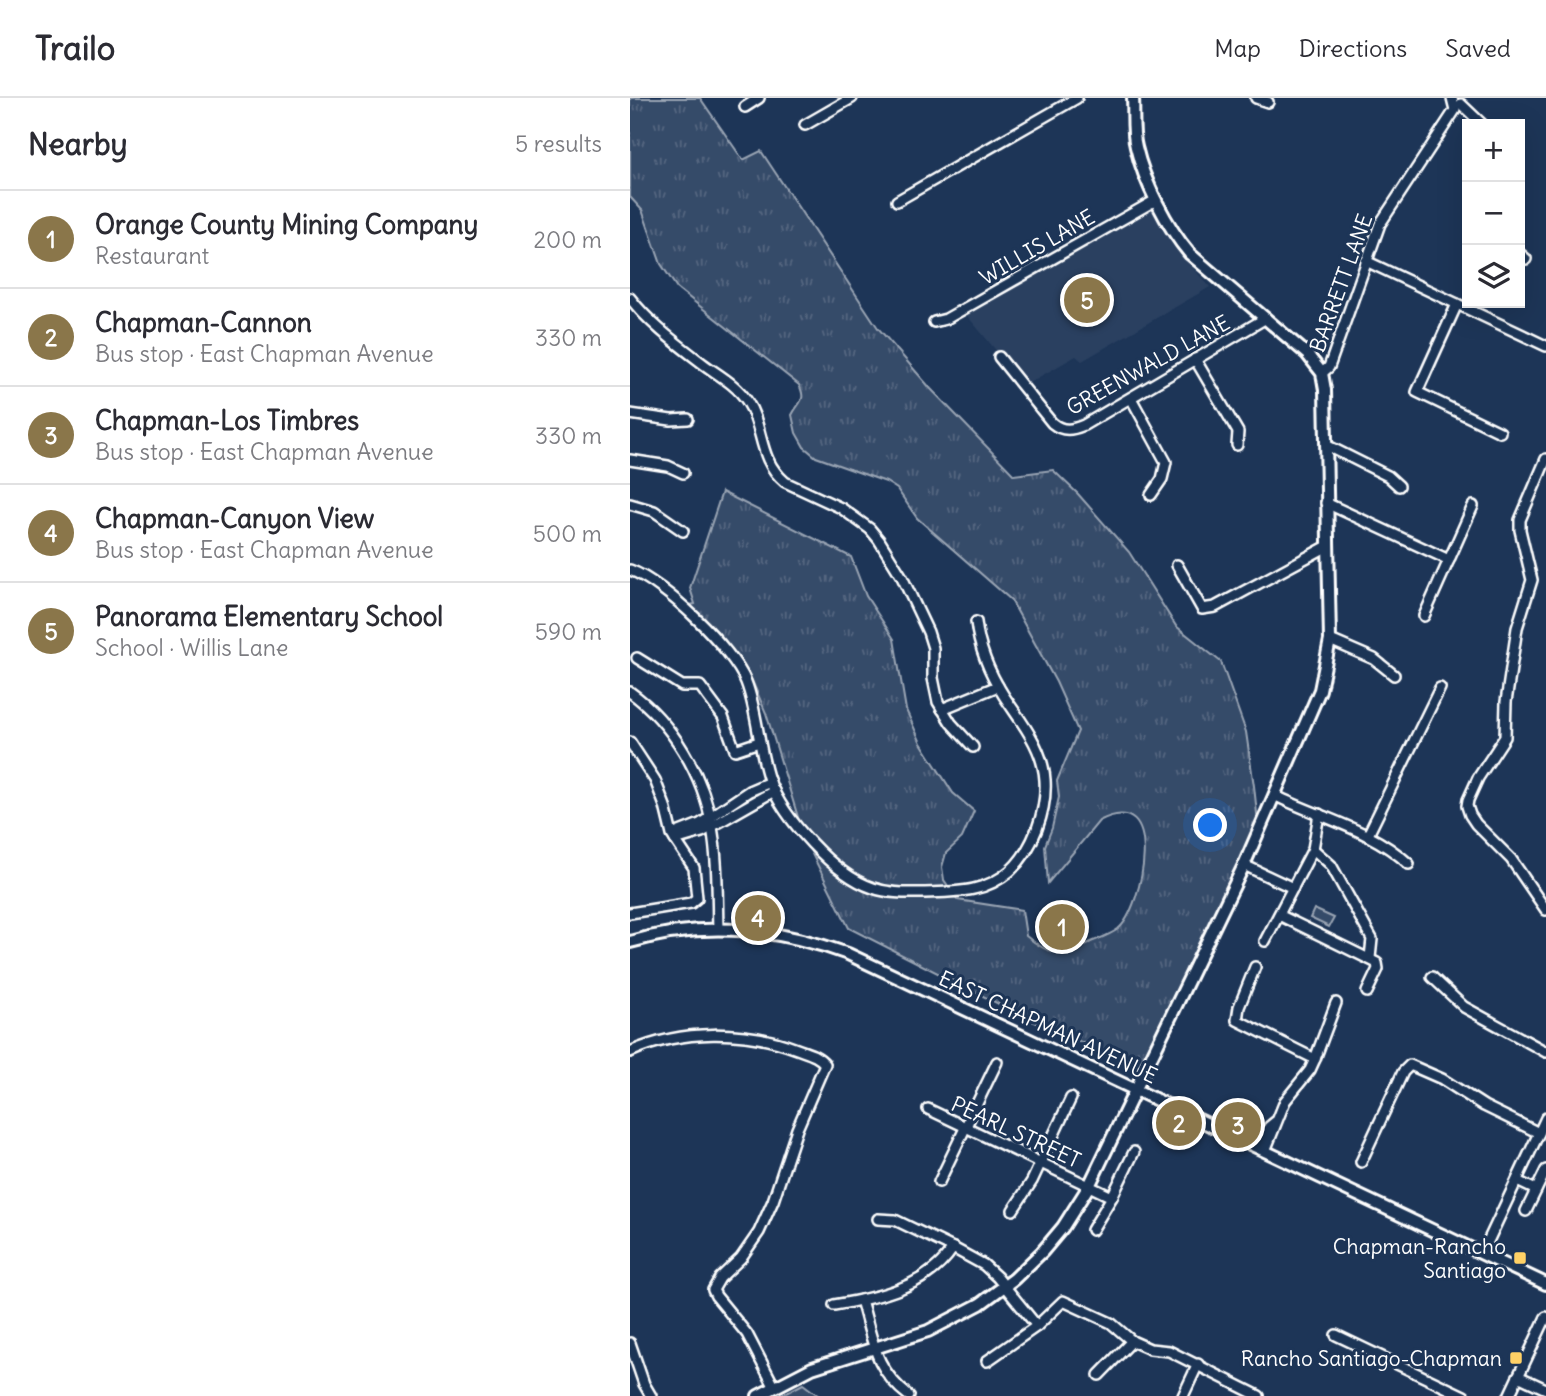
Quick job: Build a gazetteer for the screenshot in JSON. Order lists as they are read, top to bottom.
{
  "streets": {
    "main road": ["EAST CHAPMAN AVENUE"],
    "street": [
      "WILLIS LANE",
      "BARRETT LANE",
      "GREENWALD LANE",
      "PEARL STREET"
    ]
  },
  "places": {
    "transit": ["Chapman-Rancho Santiago", "Rancho Santiago-Chapman"]
  },
  "page": {
    "header": "Trailo",
    "nav": ["Map", "Directions", "Saved"],
    "heading": ["Nearby", "5 results"],
    "map_buttons": ["+", "−"],
    "list": [
      {
        "mark": "1",
        "name": "Orange County Mining Company",
        "note": "Restaurant",
        "value": "200 m"
      },
      {
        "mark": "2",
        "name": "Chapman-Cannon",
        "note": "Bus stop · East Chapman Avenue",
        "value": "330 m"
      },
      {
        "mark": "3",
        "name": "Chapman-Los Timbres",
        "note": "Bus stop · East Chapman Avenue",
        "value": "330 m"
      },
      {
        "mark": "4",
        "name": "Chapman-Canyon View",
        "note": "Bus stop · East Chapman Avenue",
        "value": "500 m"
      },
      {
        "mark": "5",
        "name": "Panorama Elementary School",
        "note": "School · Willis Lane",
        "value": "590 m"
      }
    ],
    "pins": [
      "5",
      "4",
      "1",
      "2",
      "3"
    ]
  }
}
